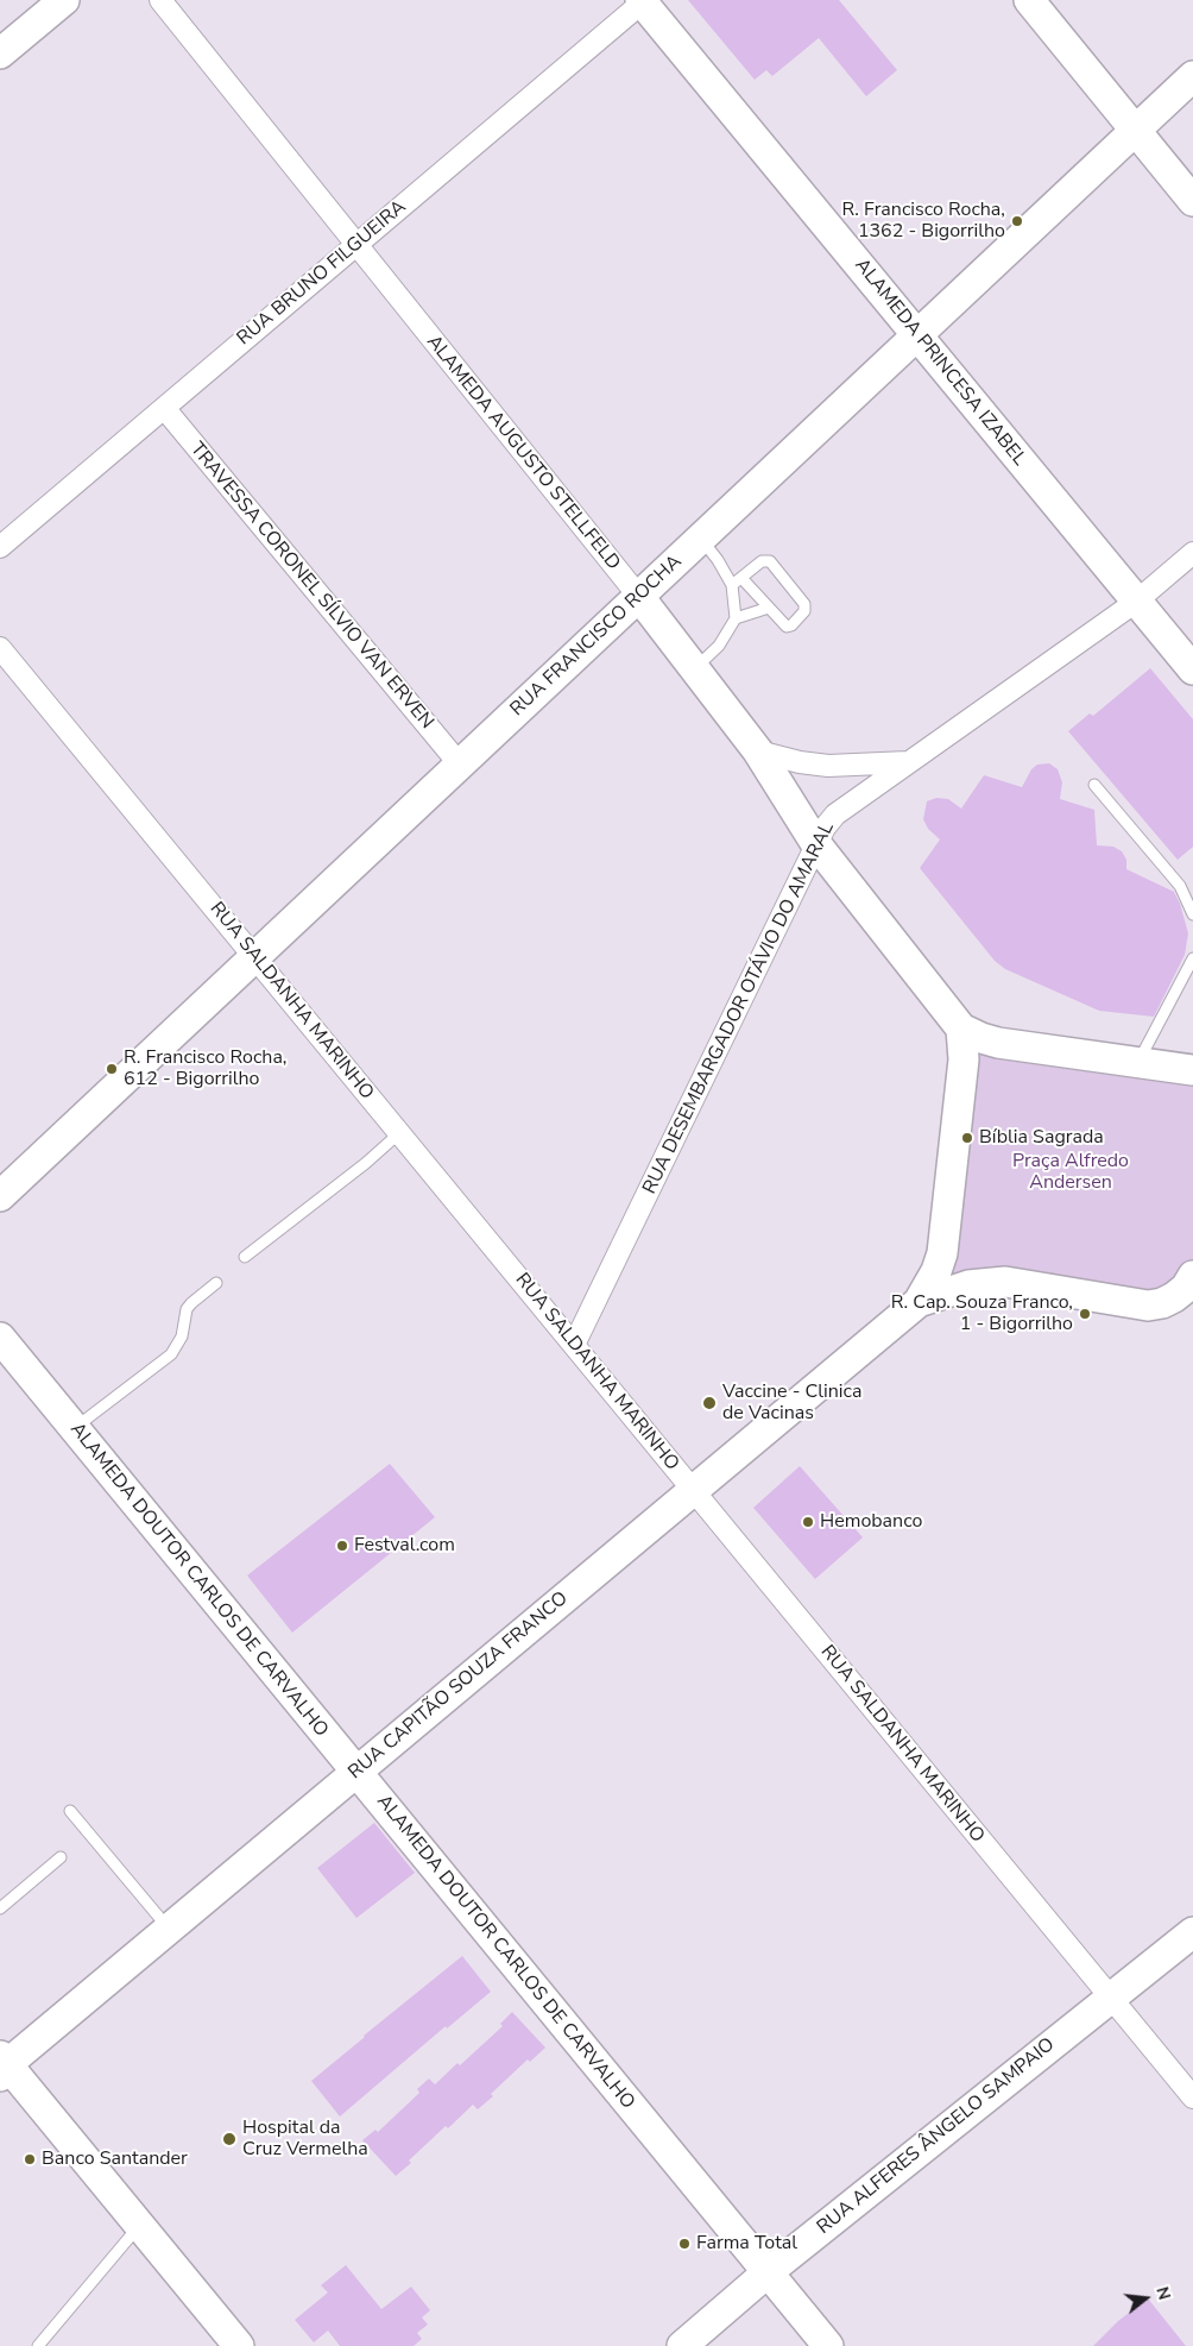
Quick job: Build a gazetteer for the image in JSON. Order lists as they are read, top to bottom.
{
  "streets": {
    "street": [
      "RUA BRUNO FILGUEIRA",
      "ALAMEDA PRINCESA IZABEL",
      "ALAMEDA AUGUSTO STELLFELD",
      "TRAVESSA CORONEL SÍLVIO VAN ERVEN",
      "RUA FRANCISCO ROCHA",
      "RUA SALDANHA MARINHO",
      "RUA DESEMBARGADOR OTÁVIO DO AMARAL",
      "ALAMEDA DOUTOR CARLOS DE CARVALHO",
      "RUA CAPITÃO SOUZA FRANCO",
      "RUA ALFERES ÂNGELO SAMPAIO"
    ]
  },
  "crossings": [
    ["RUA BRUNO FILGUEIRA", "ALAMEDA PRINCESA IZABEL"],
    ["RUA BRUNO FILGUEIRA", "ALAMEDA AUGUSTO STELLFELD"],
    ["RUA BRUNO FILGUEIRA", "TRAVESSA CORONEL SÍLVIO VAN ERVEN"],
    ["ALAMEDA PRINCESA IZABEL", "RUA FRANCISCO ROCHA"],
    ["ALAMEDA PRINCESA IZABEL", "RUA DESEMBARGADOR OTÁVIO DO AMARAL"],
    ["ALAMEDA AUGUSTO STELLFELD", "RUA FRANCISCO ROCHA"],
    ["ALAMEDA AUGUSTO STELLFELD", "RUA DESEMBARGADOR OTÁVIO DO AMARAL"],
    ["TRAVESSA CORONEL SÍLVIO VAN ERVEN", "RUA FRANCISCO ROCHA"],
    ["RUA FRANCISCO ROCHA", "RUA SALDANHA MARINHO"],
    ["RUA SALDANHA MARINHO", "RUA DESEMBARGADOR OTÁVIO DO AMARAL"],
    ["RUA SALDANHA MARINHO", "RUA CAPITÃO SOUZA FRANCO"],
    ["RUA SALDANHA MARINHO", "RUA ALFERES ÂNGELO SAMPAIO"],
    ["ALAMEDA DOUTOR CARLOS DE CARVALHO", "RUA CAPITÃO SOUZA FRANCO"],
    ["ALAMEDA DOUTOR CARLOS DE CARVALHO", "RUA ALFERES ÂNGELO SAMPAIO"]
  ],
  "parks": ["Praça Alfredo Andersen"],
  "places": [
    "R. Francisco Rocha, 1362 - Bigorrilho",
    "R. Francisco Rocha, 612 - Bigorrilho",
    "Bíblia Sagrada",
    "R. Cap. Souza Franco, 1 - Bigorrilho",
    "Vaccine - Clinica de Vacinas",
    "Hemobanco",
    "Festval.com",
    "Hospital da Cruz Vermelha",
    "Banco Santander",
    "Farma Total"
  ],
  "north": "right"
}
